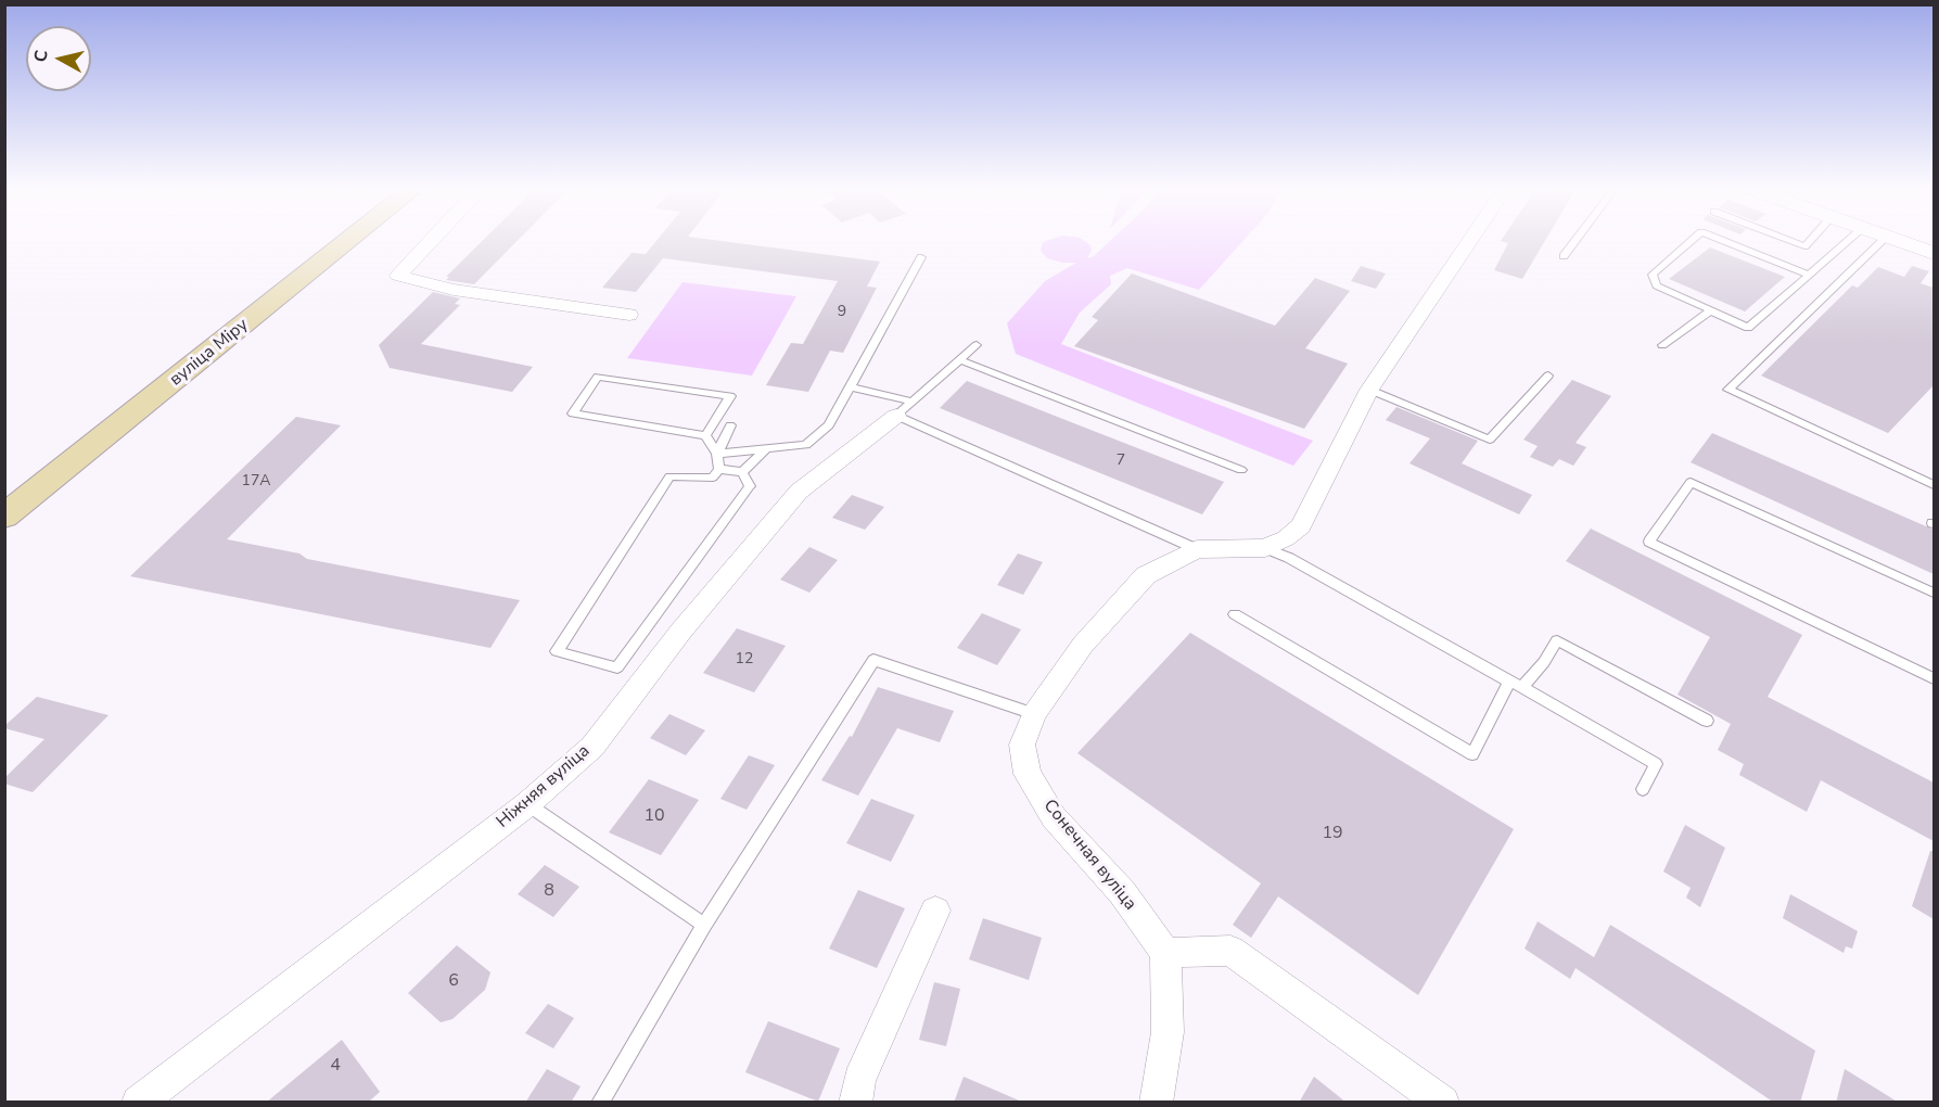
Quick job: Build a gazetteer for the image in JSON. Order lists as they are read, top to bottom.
{
  "streets": {
    "main road": ["вуліца Міру"],
    "street": ["Ніжняя вуліца", "Сонечная вуліца"]
  },
  "house_numbers": [
    "9",
    "7",
    "17А",
    "12",
    "10",
    "19",
    "8",
    "6",
    "4"
  ],
  "north": "left"
}
